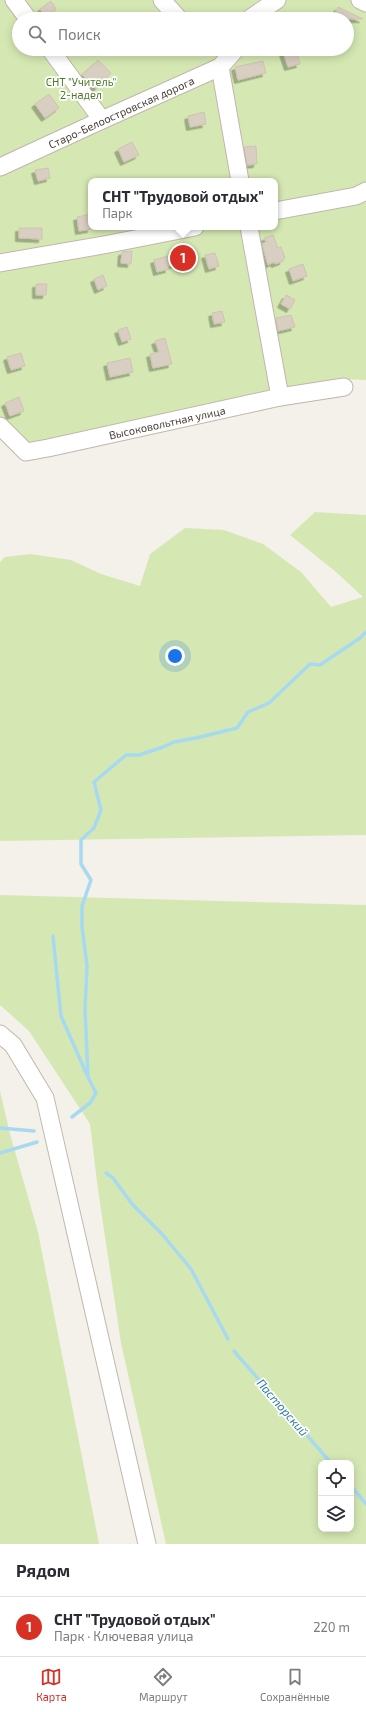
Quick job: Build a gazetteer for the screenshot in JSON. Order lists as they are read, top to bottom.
{
  "streets": {
    "street": ["Старо-Белоостровская дорога", "Высоковольтная улица"]
  },
  "water": ["Пасторский"],
  "parks": ["СНТ \"Учитель\" 2-надел"],
  "page": {
    "search": "Поиск",
    "popup": ["СНТ \"Трудовой отдых\"", "Парк"],
    "pins": "1",
    "heading": "Рядом",
    "list": [
      {
        "mark": "1",
        "name": "СНТ \"Трудовой отдых\"",
        "note": "Парк · Ключевая улица",
        "value": "220 m"
      }
    ],
    "nav": ["Карта", "Маршрут", "Сохранённые"]
  }
}
